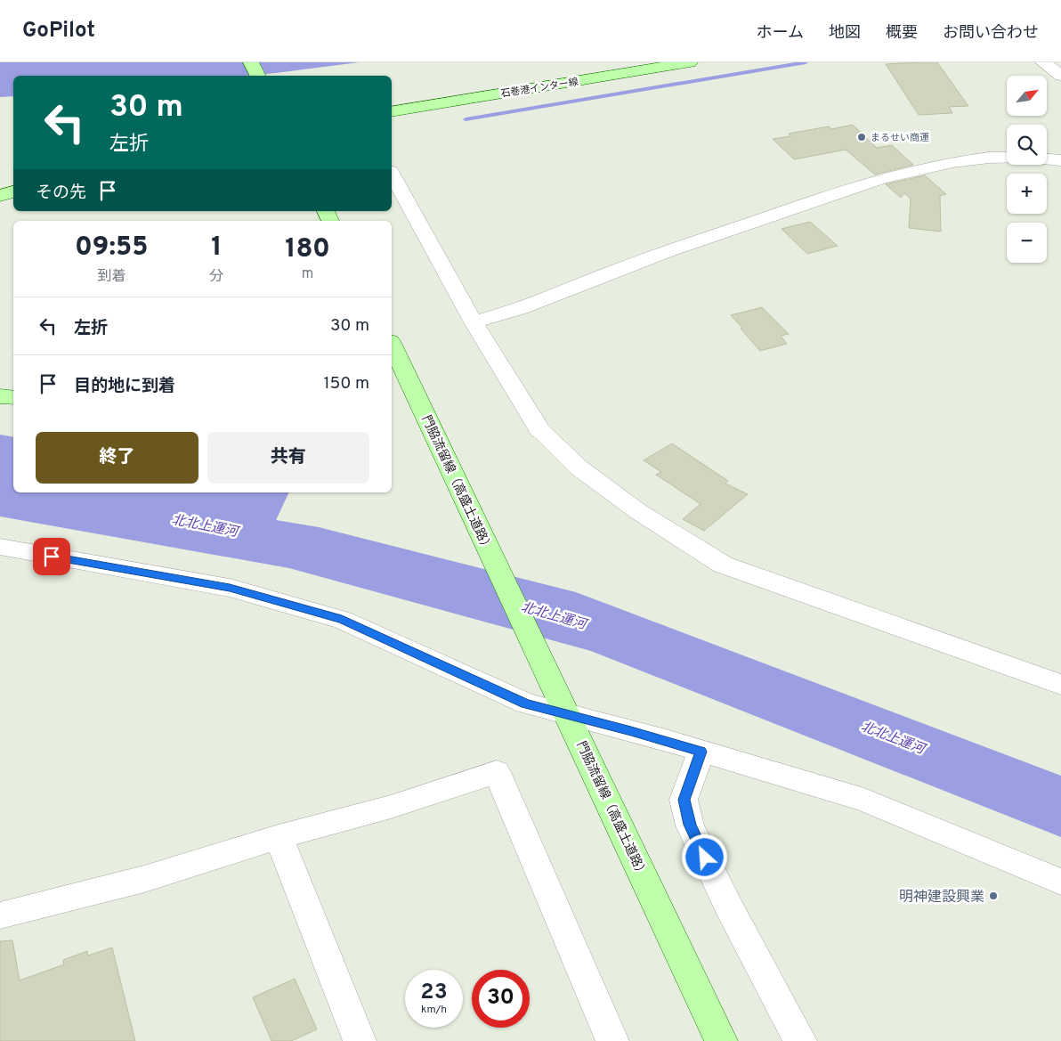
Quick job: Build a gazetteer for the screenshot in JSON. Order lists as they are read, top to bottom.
{
  "streets": {
    "main road": ["石巻港インター線", "門脇流留線（高盛土道路）"]
  },
  "water": ["北北上運河"],
  "places": ["まるせい商運", "明神建設興業"],
  "north": "top right",
  "page": {
    "header": "GoPilot",
    "nav": [
      "ホーム",
      "地図",
      "概要",
      "お問い合わせ"
    ],
    "map_buttons": ["+", "−"],
    "turn": ["30 m", "左折"],
    "then": "その先",
    "eta": [
      "09:55",
      "到着",
      "1",
      "分",
      "180",
      "m"
    ],
    "list": [
      {
        "name": "左折",
        "value": "30 m"
      },
      {
        "name": "目的地に到着",
        "value": "150 m"
      }
    ],
    "buttons": ["終了", "共有"],
    "speed": "23 km/h",
    "limit": "30"
  }
}
